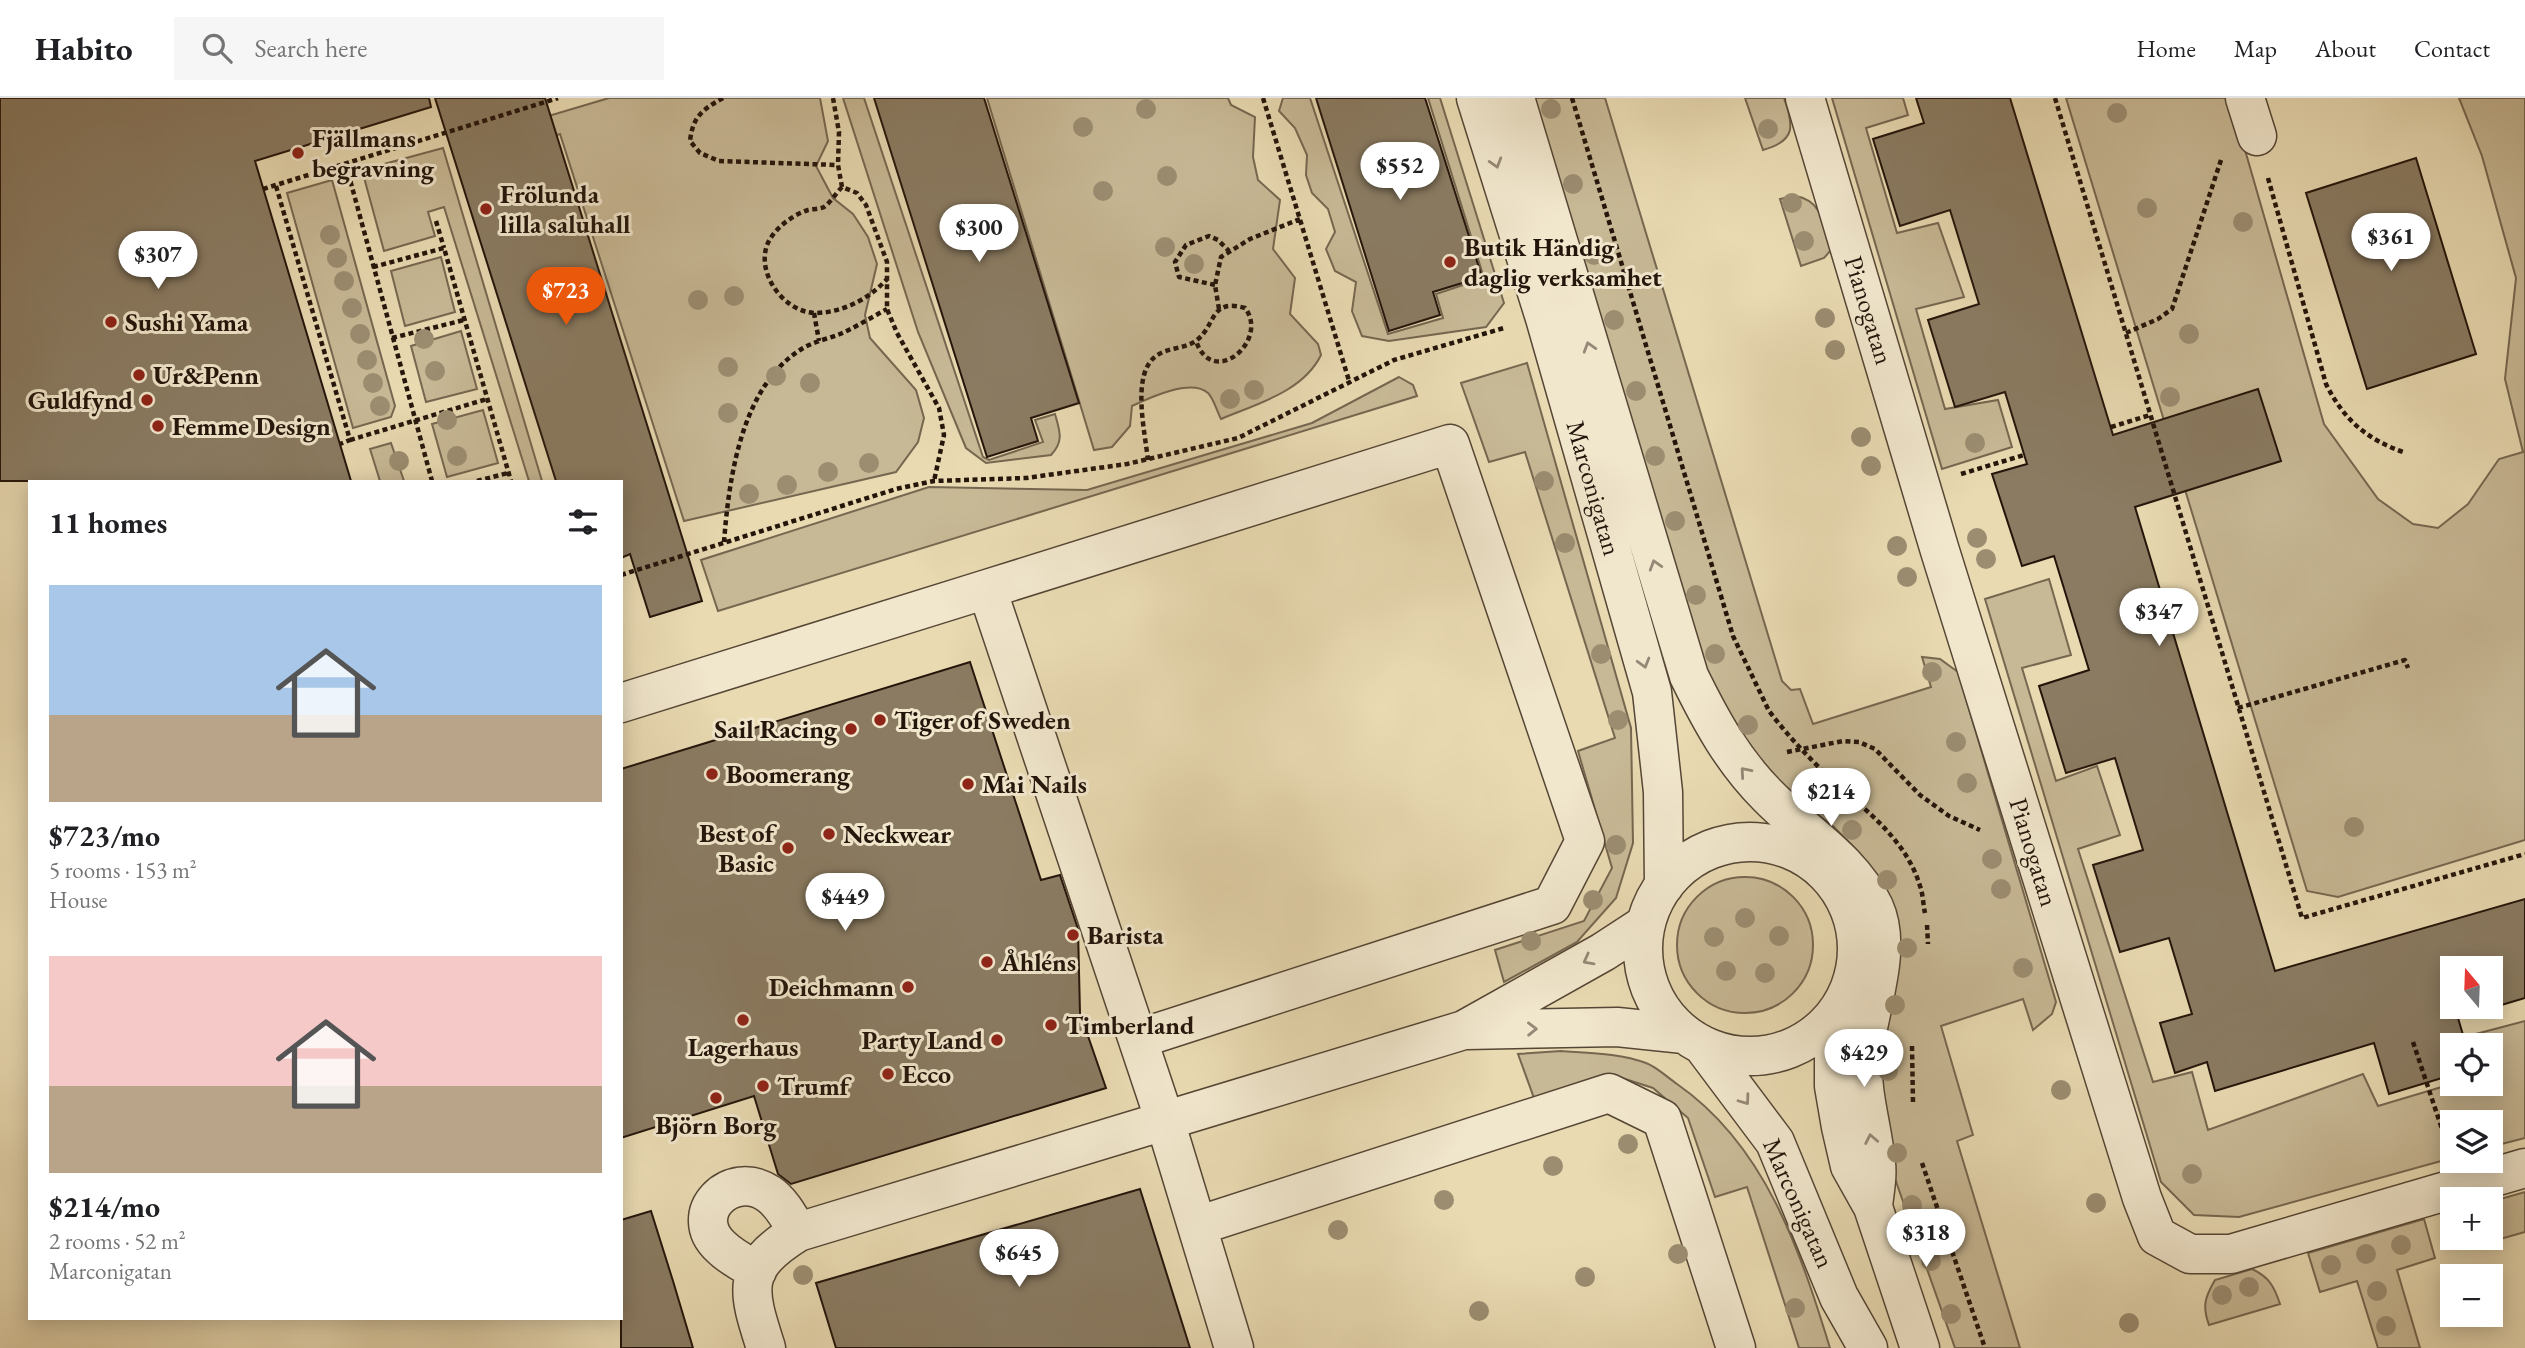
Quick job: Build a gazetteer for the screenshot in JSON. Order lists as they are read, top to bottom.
{
  "streets": {
    "street": ["Pianogatan", "Marconigatan"]
  },
  "places": [
    "Fjällmans begravning",
    "Frölunda lilla saluhall",
    "Butik Händig daglig verksamhet",
    "Sushi Yama",
    "Ur&Penn",
    "Guldfynd",
    "Femme Design",
    "Tiger of Sweden",
    "Sail Racing",
    "Boomerang",
    "Mai Nails",
    "Neckwear",
    "Best of Basic",
    "Barista",
    "Åhléns",
    "Deichmann",
    "Lagerhaus",
    "Timberland",
    "Party Land",
    "Ecco",
    "Trumf",
    "Björn Borg"
  ],
  "north": "top",
  "page": {
    "header": "Habito",
    "search": "Search here",
    "nav": [
      "Home",
      "Map",
      "About",
      "Contact"
    ],
    "price": [
      "$552",
      "$300",
      "$361",
      "$307",
      "$723",
      "$347",
      "$214",
      "$449",
      "$429",
      "$318",
      "$645"
    ],
    "heading": "11 homes",
    "list": [
      {
        "name": "$723/mo",
        "note": "5 rooms · 153 m² · House"
      },
      {
        "name": "$214/mo",
        "note": "2 rooms · 52 m² · Marconigatan"
      }
    ],
    "map_buttons": ["+", "−"]
  }
}
